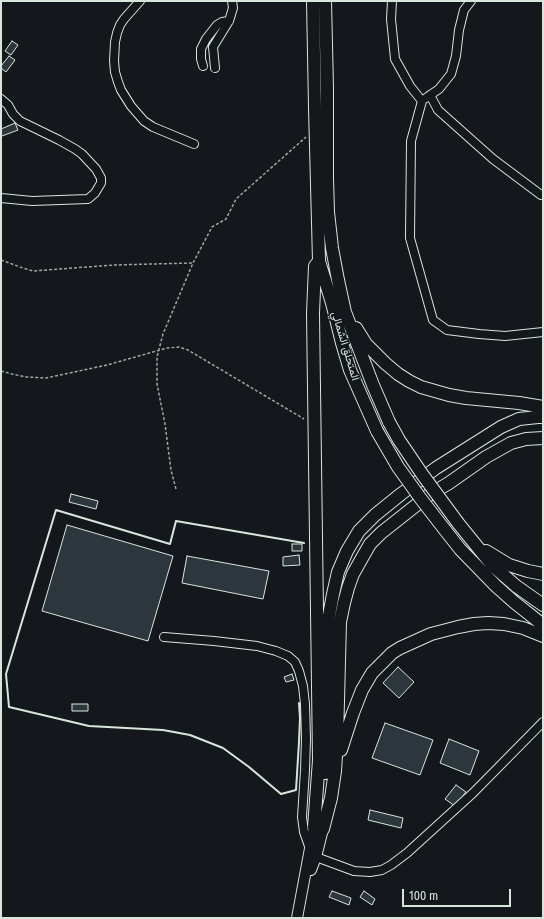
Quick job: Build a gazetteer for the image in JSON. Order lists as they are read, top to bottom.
{
  "streets": {
    "highway": ["المتحلق الشمالي"]
  },
  "scale_bar": "100 m"
}
